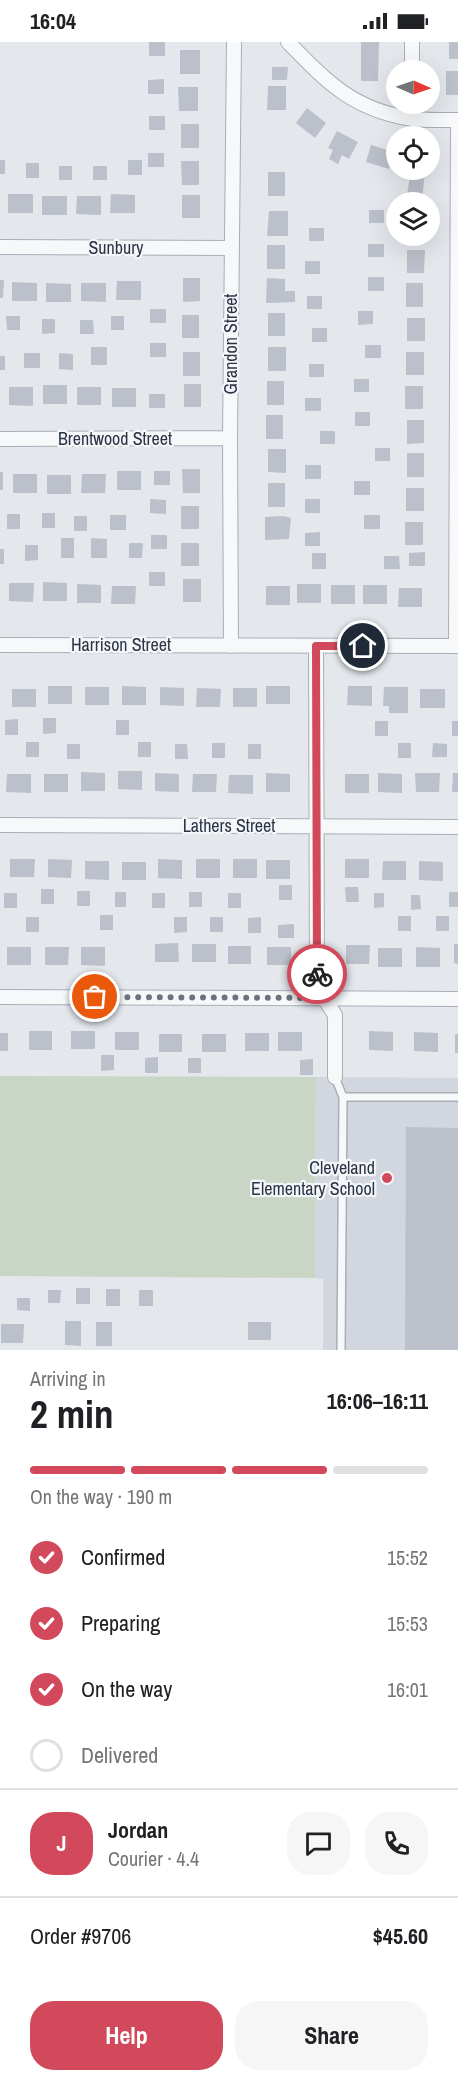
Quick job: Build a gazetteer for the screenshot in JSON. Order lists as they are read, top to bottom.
{
  "streets": {
    "street": [
      "Sunbury",
      "Grandon Street",
      "Brentwood Street",
      "Harrison Street",
      "Lathers Street"
    ]
  },
  "crossings": [
    ["Sunbury", "Grandon Street"],
    ["Grandon Street", "Brentwood Street"],
    ["Grandon Street", "Harrison Street"]
  ],
  "places": ["Cleveland Elementary School"],
  "north": "right",
  "page": {
    "status": "16:04",
    "heading": ["2 min", "Arriving in", "16:06–16:11"],
    "panel": [
      "Jordan",
      "Courier · 4.4",
      "Order #9706",
      "$45.60"
    ],
    "bar": "On the way · 190 m",
    "list": [
      ["Confirmed", "15:52"],
      ["Preparing", "15:53"],
      ["On the way", "16:01"],
      "Delivered"
    ],
    "round": "J",
    "buttons": ["Help", "Share"]
  }
}
